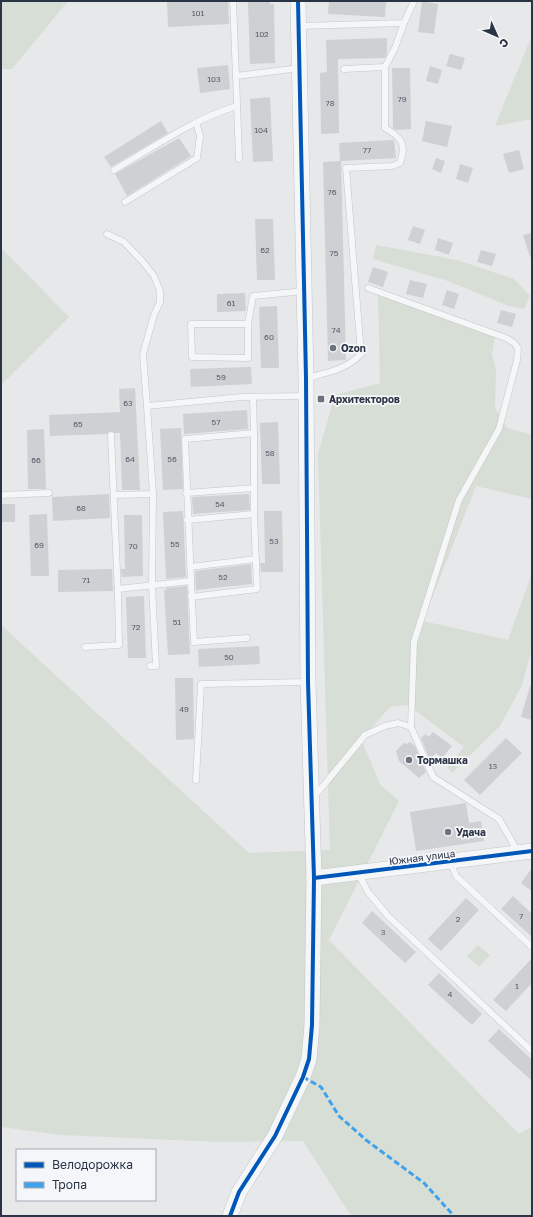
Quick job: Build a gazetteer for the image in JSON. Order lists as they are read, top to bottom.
{
  "streets": {
    "street": ["Южная улица"]
  },
  "places": {
    "other": ["Ozon", "Тормашка", "Удача"],
    "transit": ["Архитекторов"]
  },
  "house_numbers": [
    "101",
    "102",
    "103",
    "79",
    "78",
    "104",
    "77",
    "76",
    "62",
    "75",
    "61",
    "74",
    "60",
    "59",
    "63",
    "57",
    "65",
    "58",
    "64",
    "56",
    "66",
    "54",
    "68",
    "53",
    "55",
    "69",
    "70",
    "52",
    "71",
    "51",
    "72",
    "50",
    "49",
    "13",
    "7",
    "2",
    "3",
    "1",
    "4"
  ],
  "legend": ["Велодорожка", "Тропа"],
  "north": "bottom right"
}
